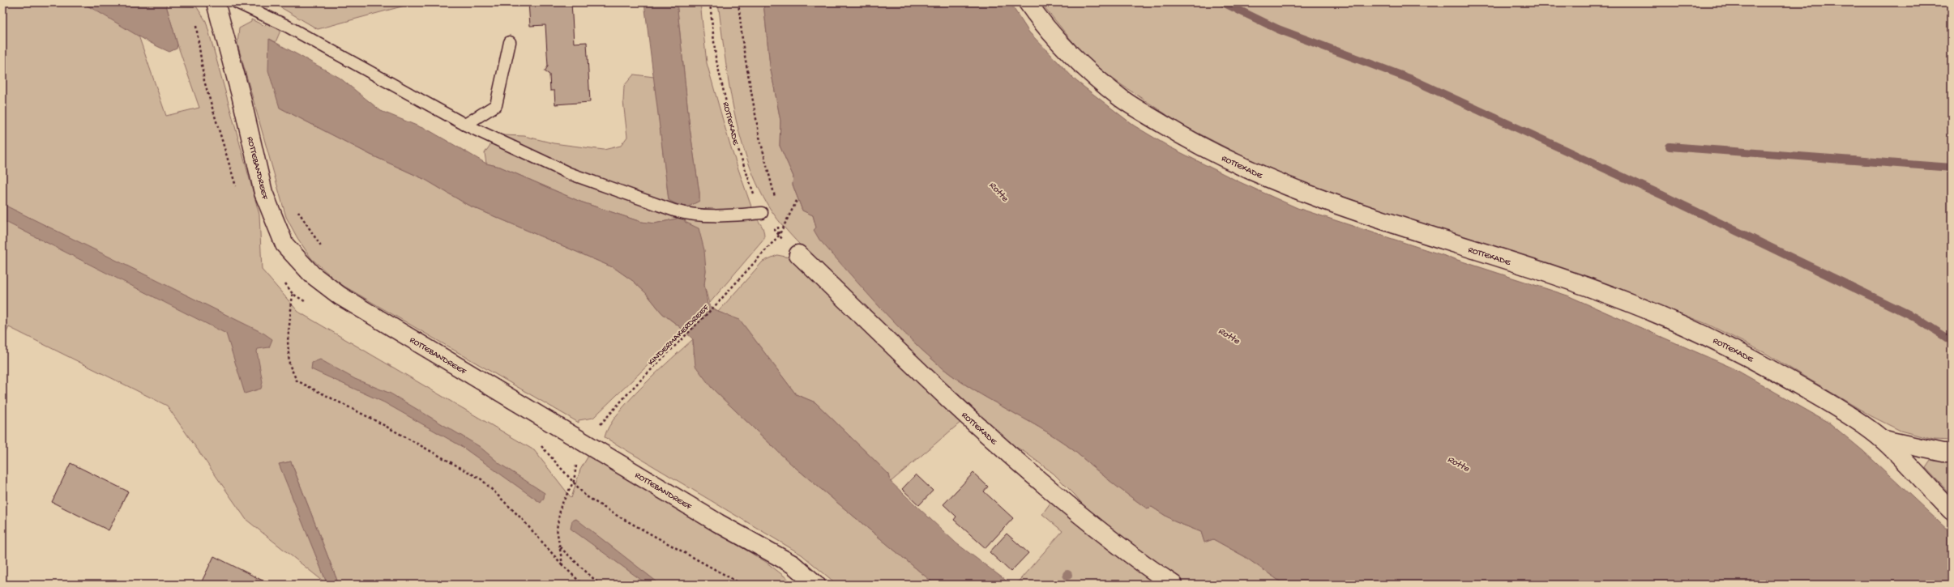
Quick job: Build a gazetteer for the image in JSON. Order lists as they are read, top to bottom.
{
  "streets": {
    "street": ["ROTTEKADE", "ROTTEBANDREEF"],
    "path": ["KINDERMAKERDREEF"]
  },
  "crossings": [
    ["ROTTEKADE", "KINDERMAKERDREEF"],
    ["ROTTEBANDREEF", "KINDERMAKERDREEF"]
  ],
  "water": ["Rotte"]
}
